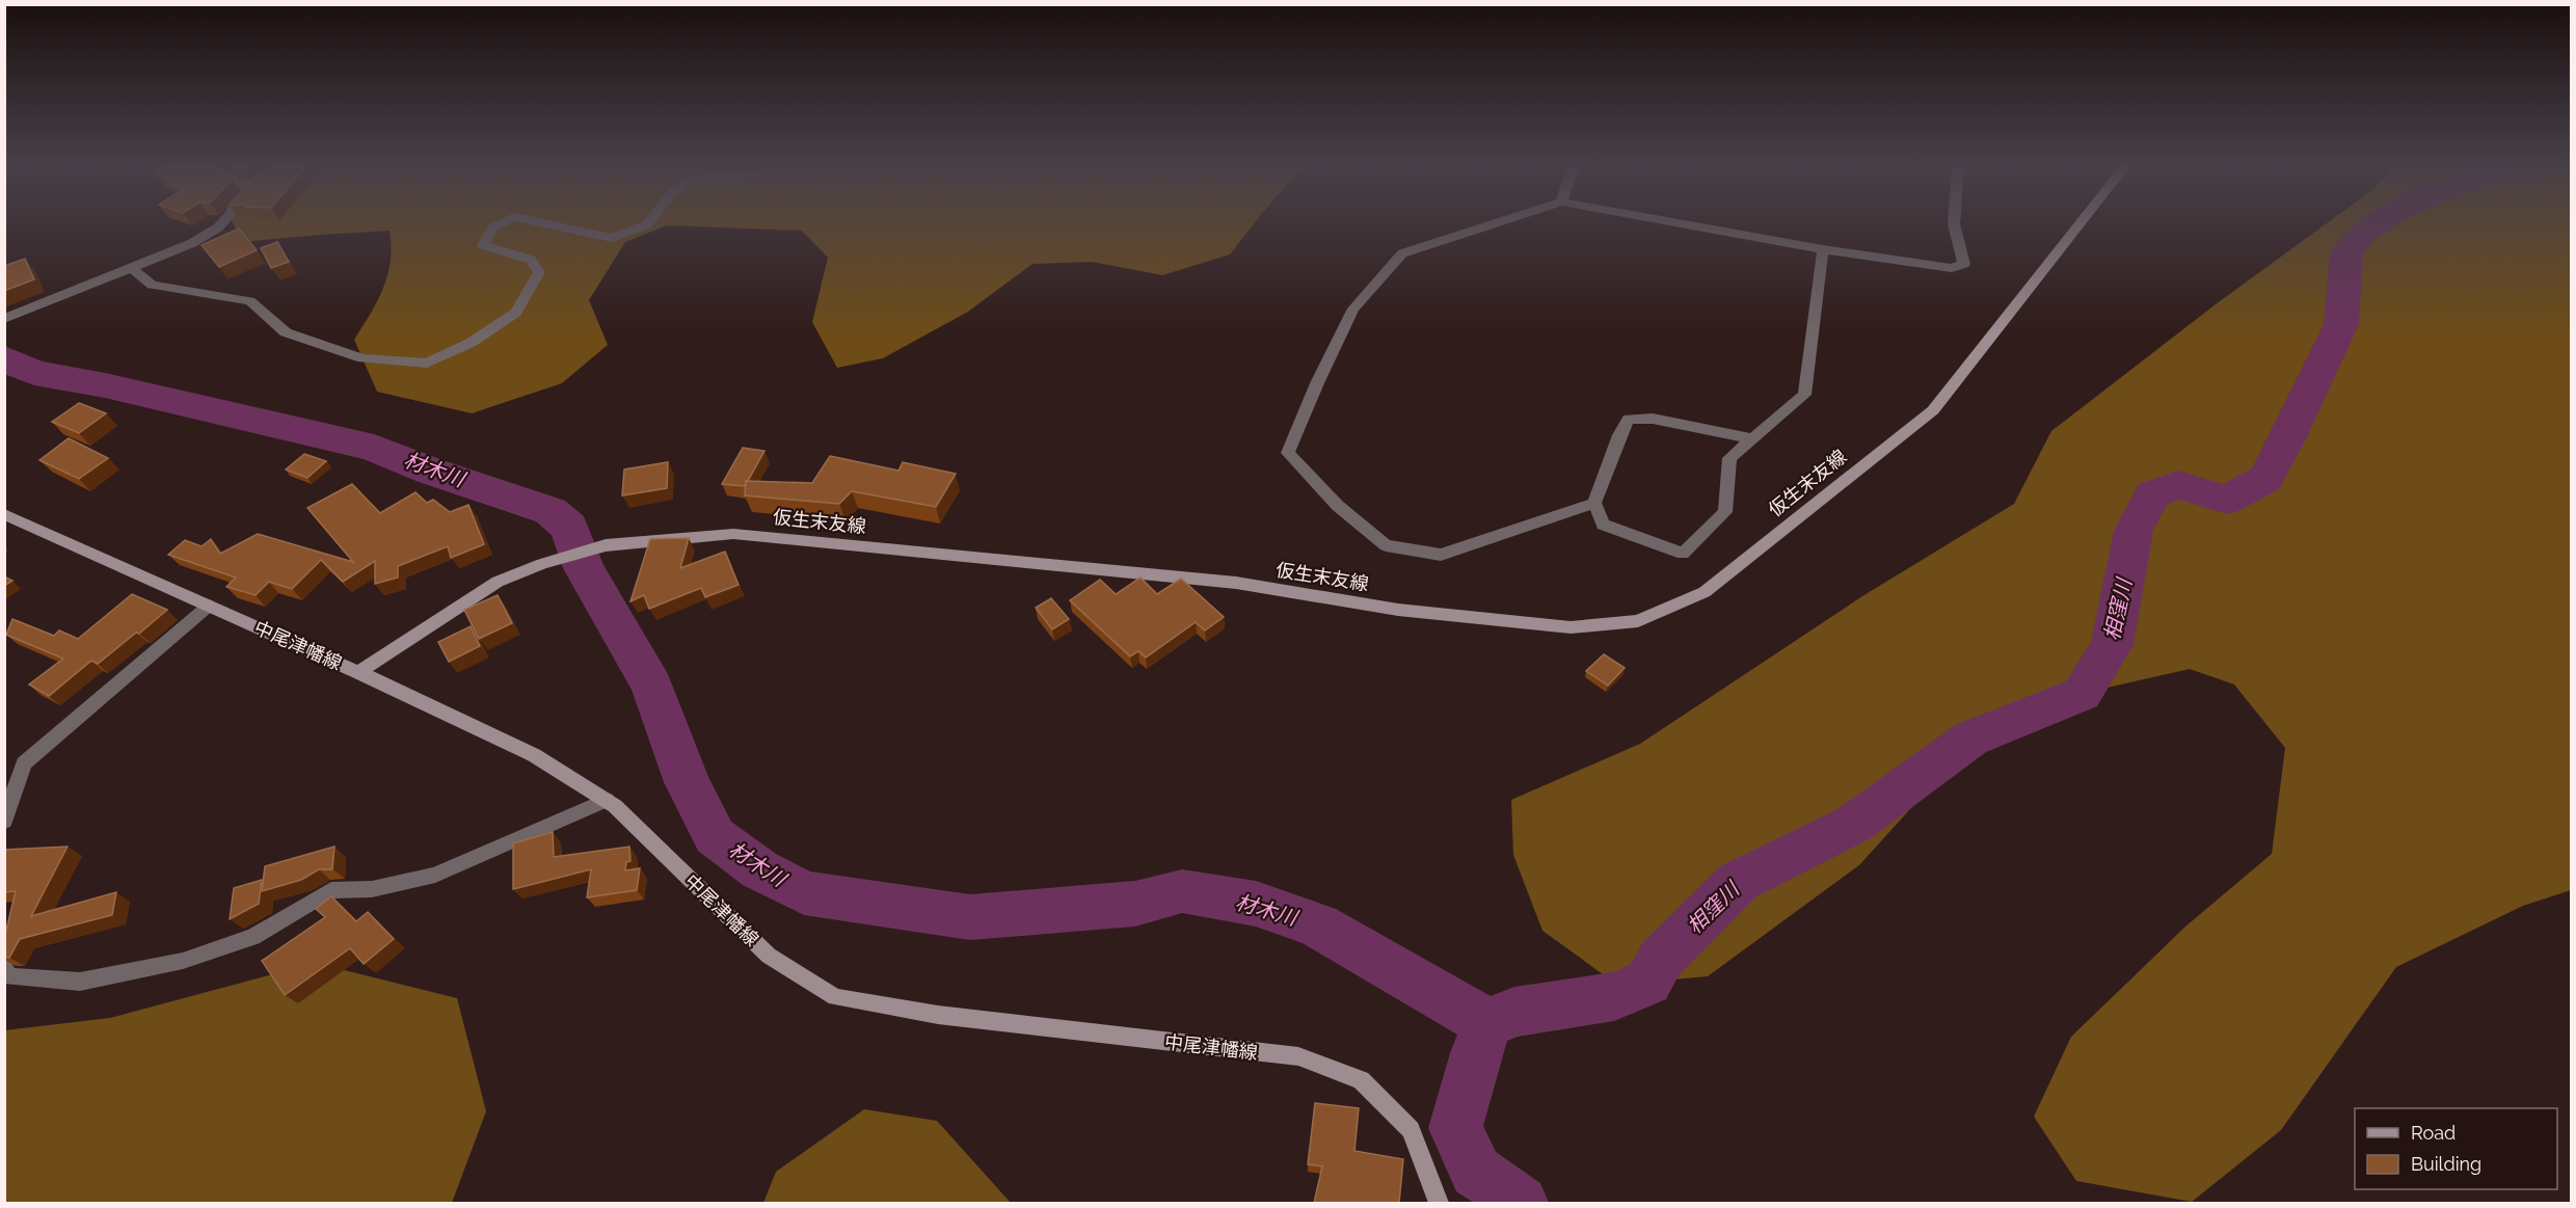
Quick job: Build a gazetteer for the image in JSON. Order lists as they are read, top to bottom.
{
  "streets": {
    "main road": ["仮生末友線", "中尾津幡線"]
  },
  "crossings": [
    ["仮生末友線", "中尾津幡線"]
  ],
  "water": ["材木川", "相窪川"],
  "legend": ["Road", "Building"]
}
